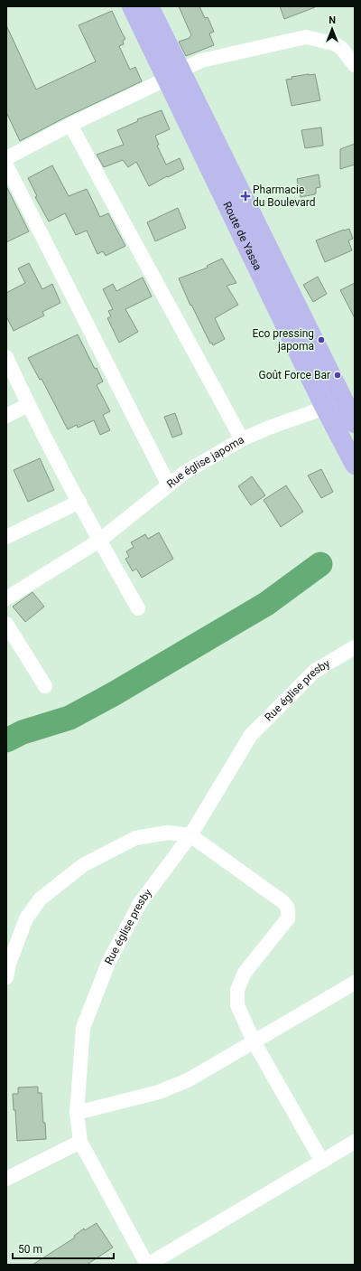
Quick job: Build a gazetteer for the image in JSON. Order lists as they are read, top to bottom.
{
  "streets": {
    "main road": ["Route de Yassa"],
    "street": ["Rue église japoma", "Rue église presby"]
  },
  "crossings": [
    ["Route de Yassa", "Rue église japoma"]
  ],
  "places": {
    "health": ["Pharmacie du Boulevard"],
    "other": ["Eco pressing japoma", "Goût Force Bar"]
  },
  "scale_bar": "50 m",
  "north": "top"
}
